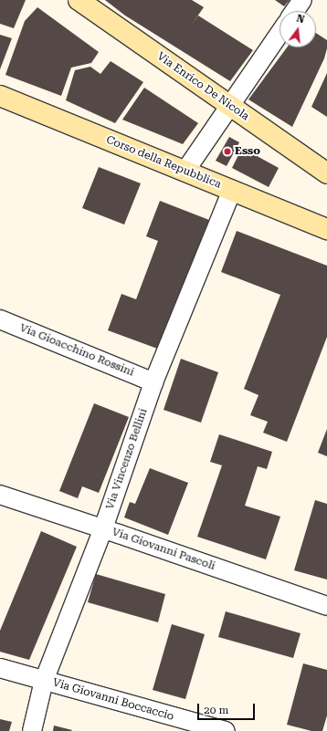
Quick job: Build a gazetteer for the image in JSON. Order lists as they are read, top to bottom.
{
  "streets": {
    "main road": ["Via Enrico De Nicola", "Corso della Repubblica"],
    "street": [
      "Via Gioacchino Rossini",
      "Via Vincenzo Bellini",
      "Via Giovanni Pascoli",
      "Via Giovanni Boccaccio"
    ]
  },
  "crossings": [
    ["Corso della Repubblica", "Via Vincenzo Bellini"],
    ["Via Gioacchino Rossini", "Via Vincenzo Bellini"],
    ["Via Vincenzo Bellini", "Via Giovanni Pascoli"],
    ["Via Vincenzo Bellini", "Via Giovanni Boccaccio"]
  ],
  "places": ["Esso"],
  "scale_bar": "20 m",
  "north": "top"
}
